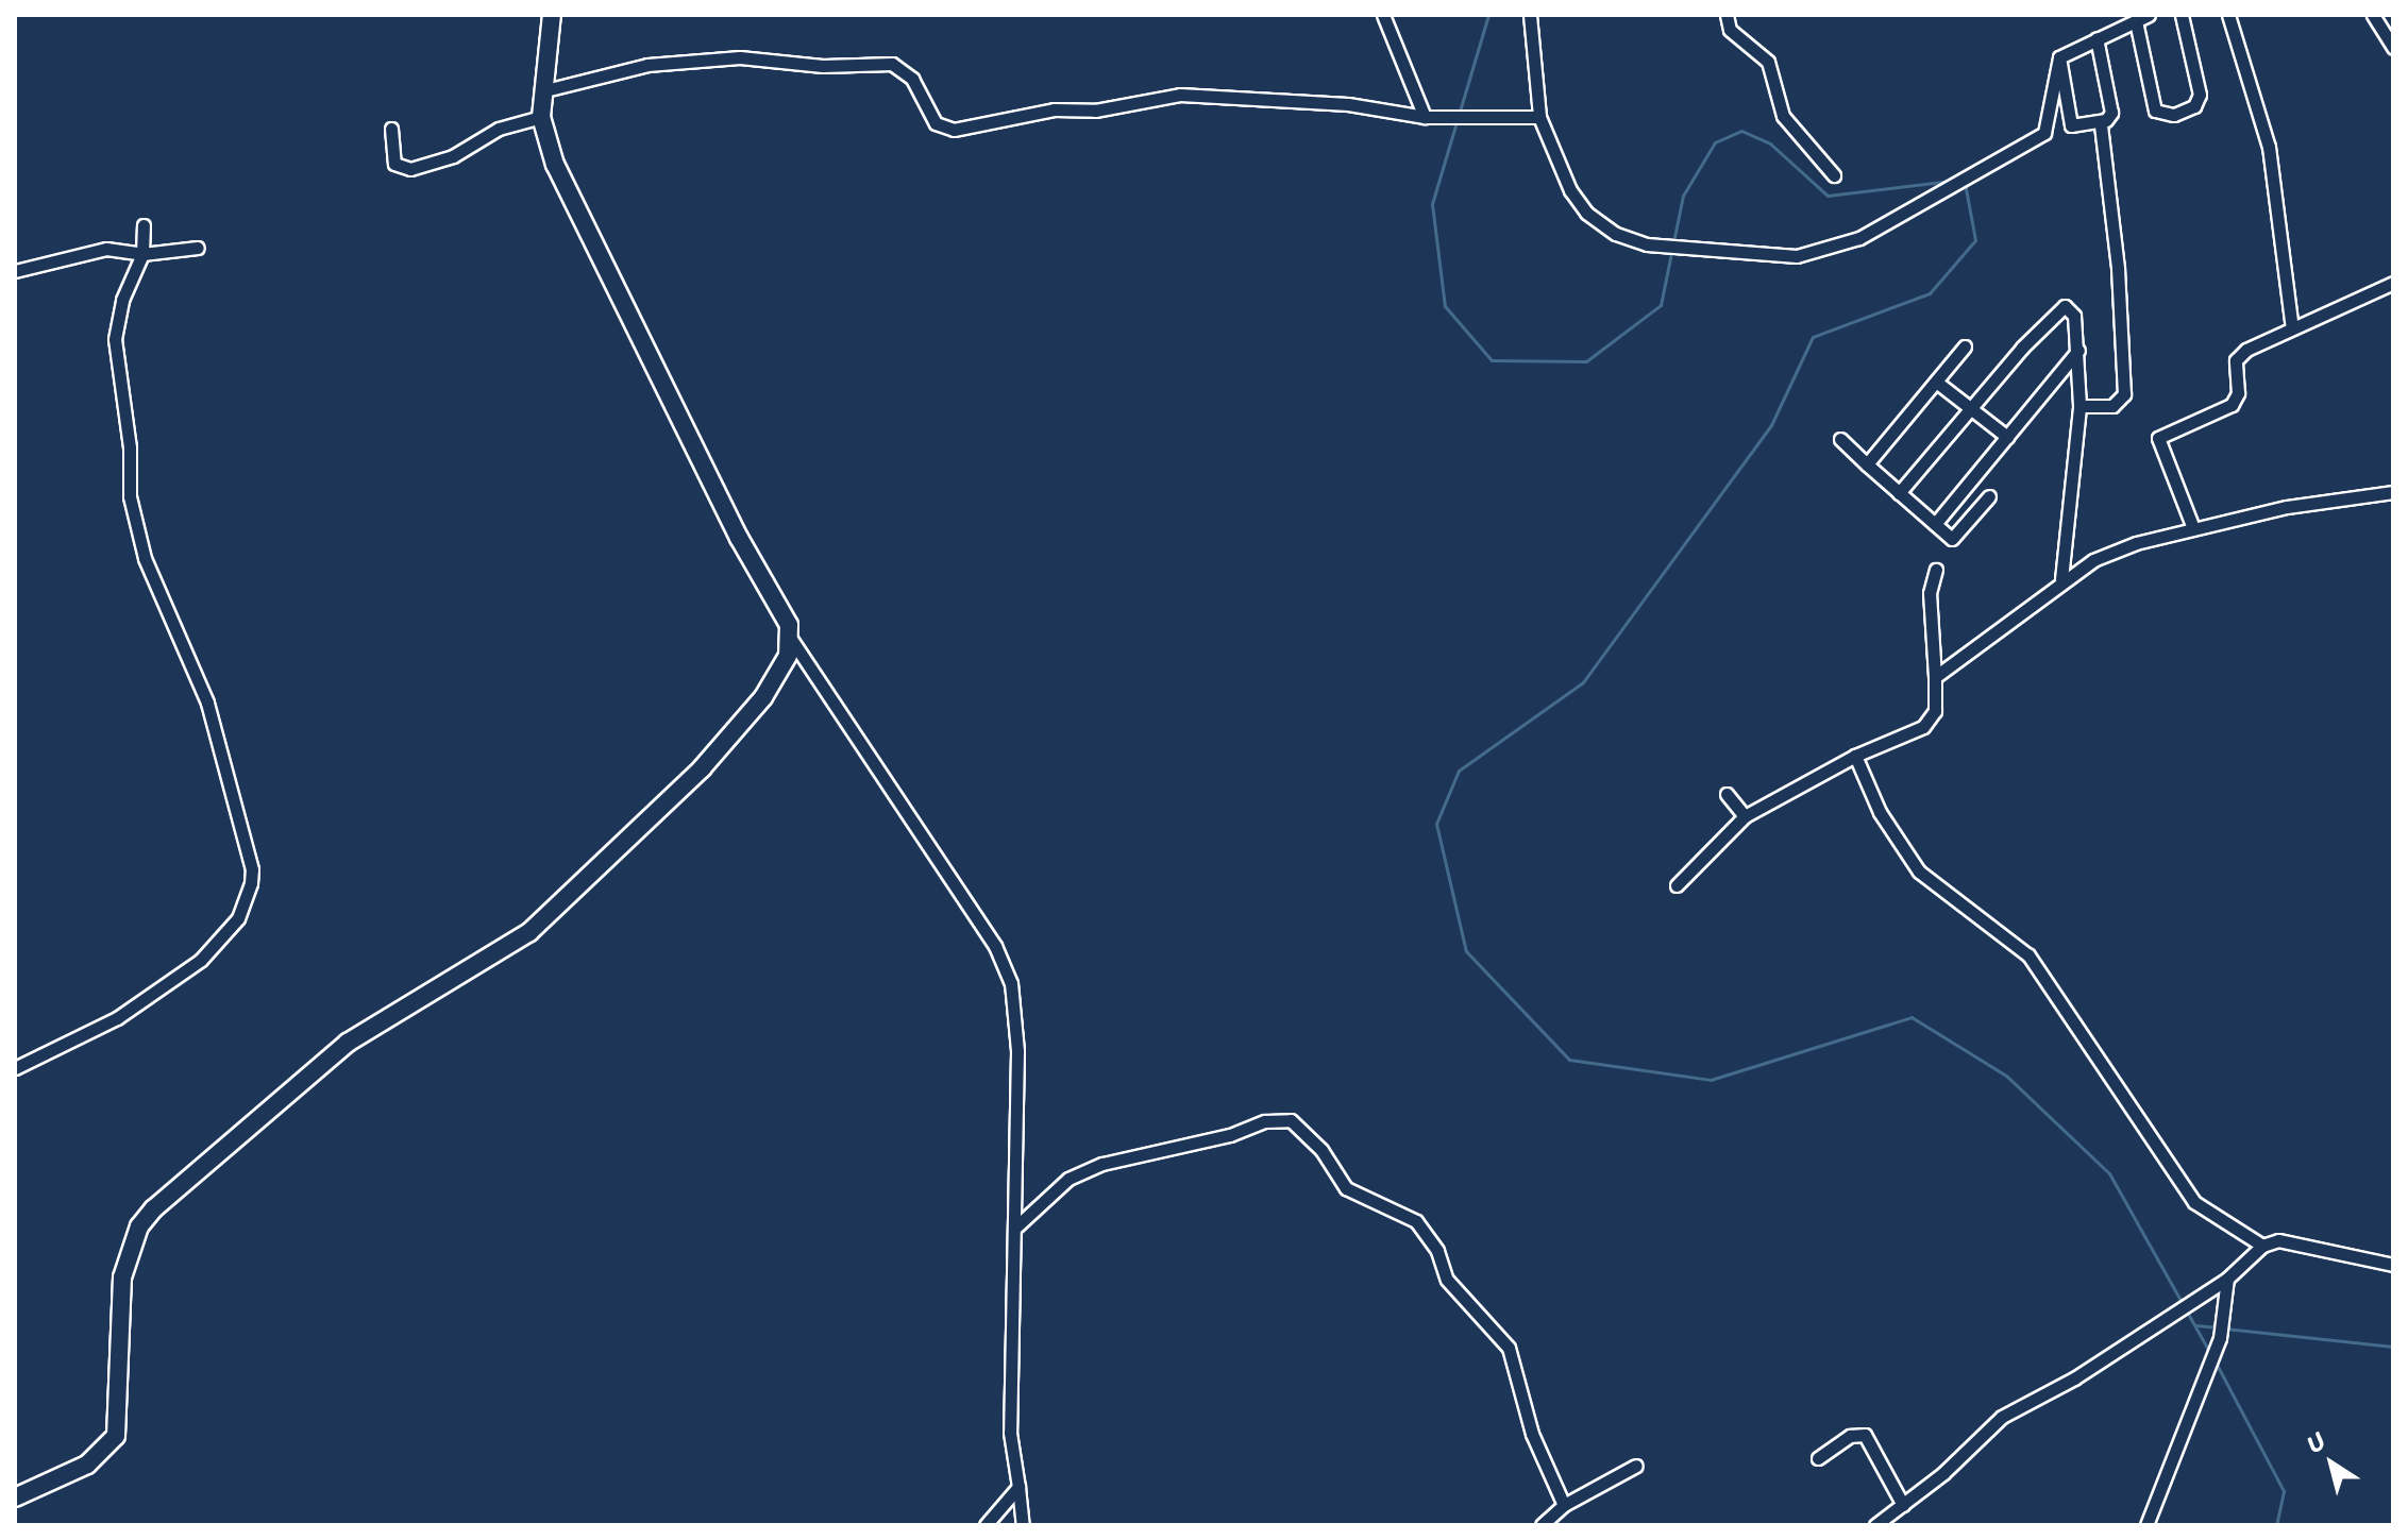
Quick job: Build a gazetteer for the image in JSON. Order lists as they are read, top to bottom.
{
  "north": "top left"
}
